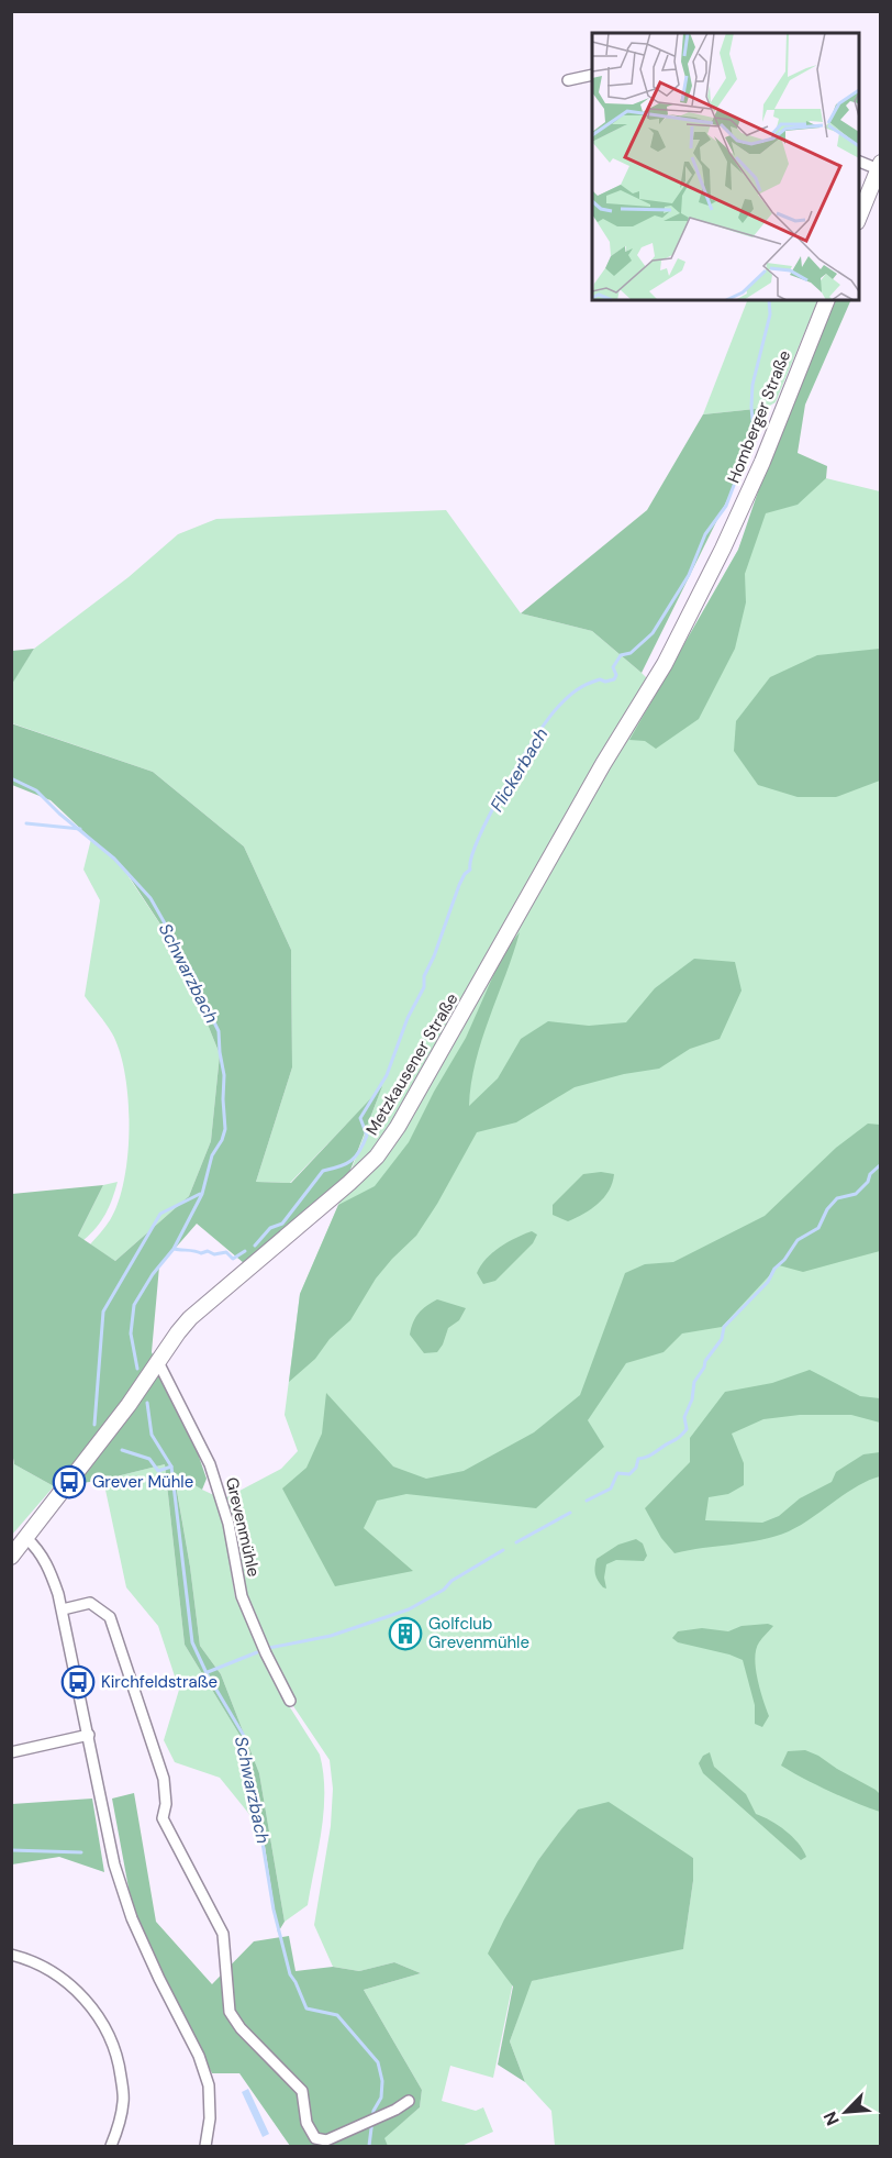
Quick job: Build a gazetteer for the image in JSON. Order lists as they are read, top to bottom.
{
  "streets": {
    "main road": ["Homberger Straße", "Metzkausener Straße"],
    "street": ["Grevenmühle"]
  },
  "crossings": [
    ["Homberger Straße", "Metzkausener Straße"],
    ["Metzkausener Straße", "Grevenmühle"]
  ],
  "water": ["Flickerbach", "Schwarzbach"],
  "places": {
    "bus stop": ["Grever Mühle", "Kirchfeldstraße"],
    "building": ["Golfclub Grevenmühle"]
  },
  "north": "bottom left"
}
